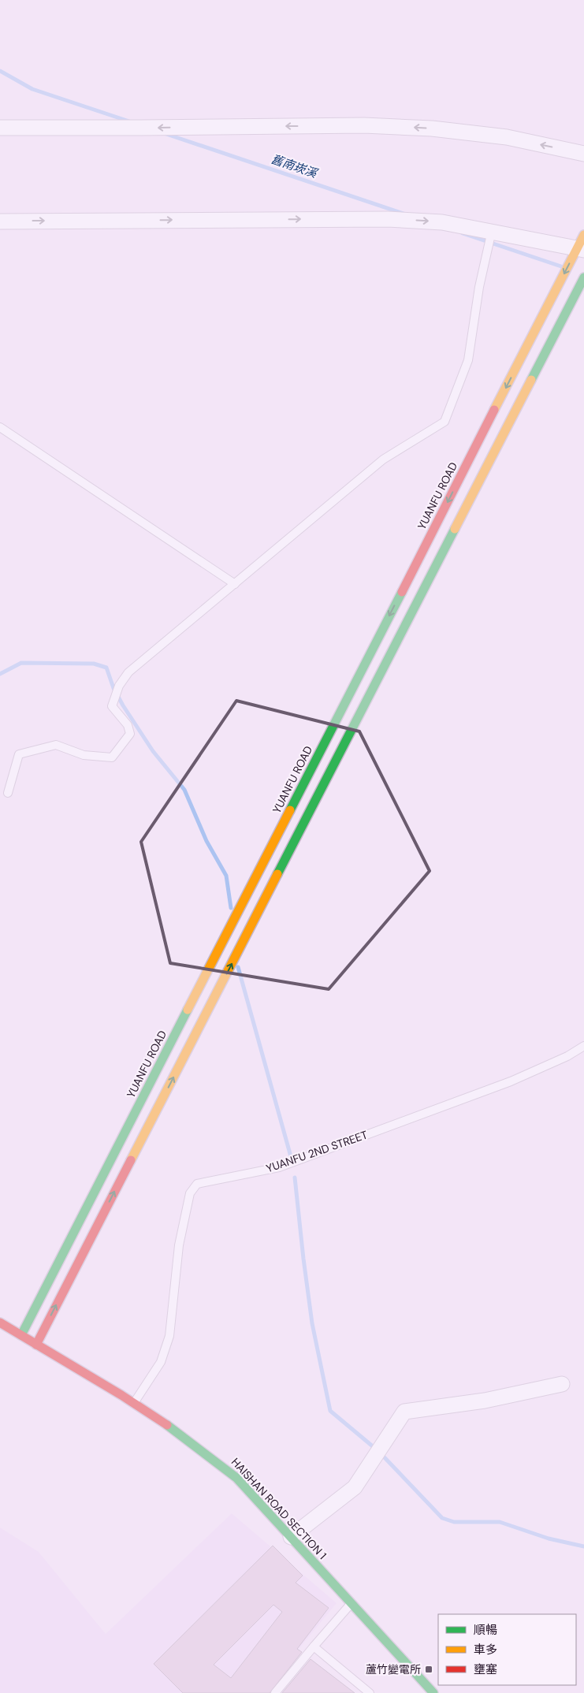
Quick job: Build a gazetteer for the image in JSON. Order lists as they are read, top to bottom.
{
  "streets": {
    "street": ["YUANFU ROAD", "HAISHAN ROAD SECTION 1"],
    "lane": ["YUANFU 2ND STREET"]
  },
  "crossings": [
    ["YUANFU ROAD", "HAISHAN ROAD SECTION 1"],
    ["YUANFU 2ND STREET", "HAISHAN ROAD SECTION 1"]
  ],
  "water": ["舊南崁溪"],
  "places": {
    "transit": ["蘆竹變電所"]
  },
  "legend": ["順暢", "車多", "壅塞"]
}
